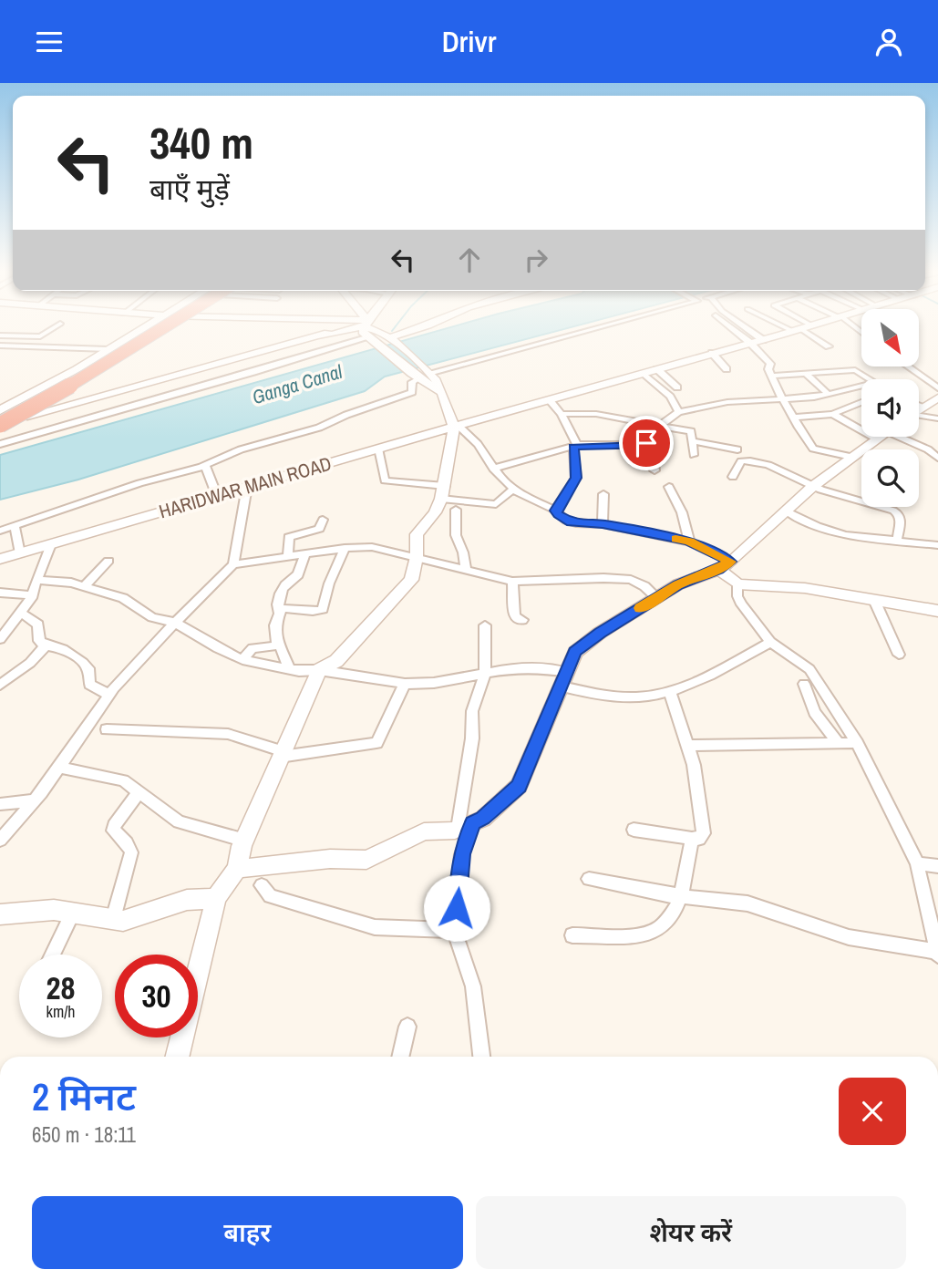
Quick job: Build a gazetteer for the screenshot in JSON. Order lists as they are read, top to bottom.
{
  "streets": {
    "street": ["HARIDWAR MAIN ROAD"]
  },
  "water": ["Ganga Canal"],
  "north": "bottom right",
  "page": {
    "header": "Drivr",
    "turn": ["340 m", "बाएँ मुड़ें"],
    "speed": "28 km/h",
    "limit": "30",
    "heading": ["2 मिनट", "650 m · 18:11"],
    "buttons": ["बाहर", "शेयर करें"]
  }
}
